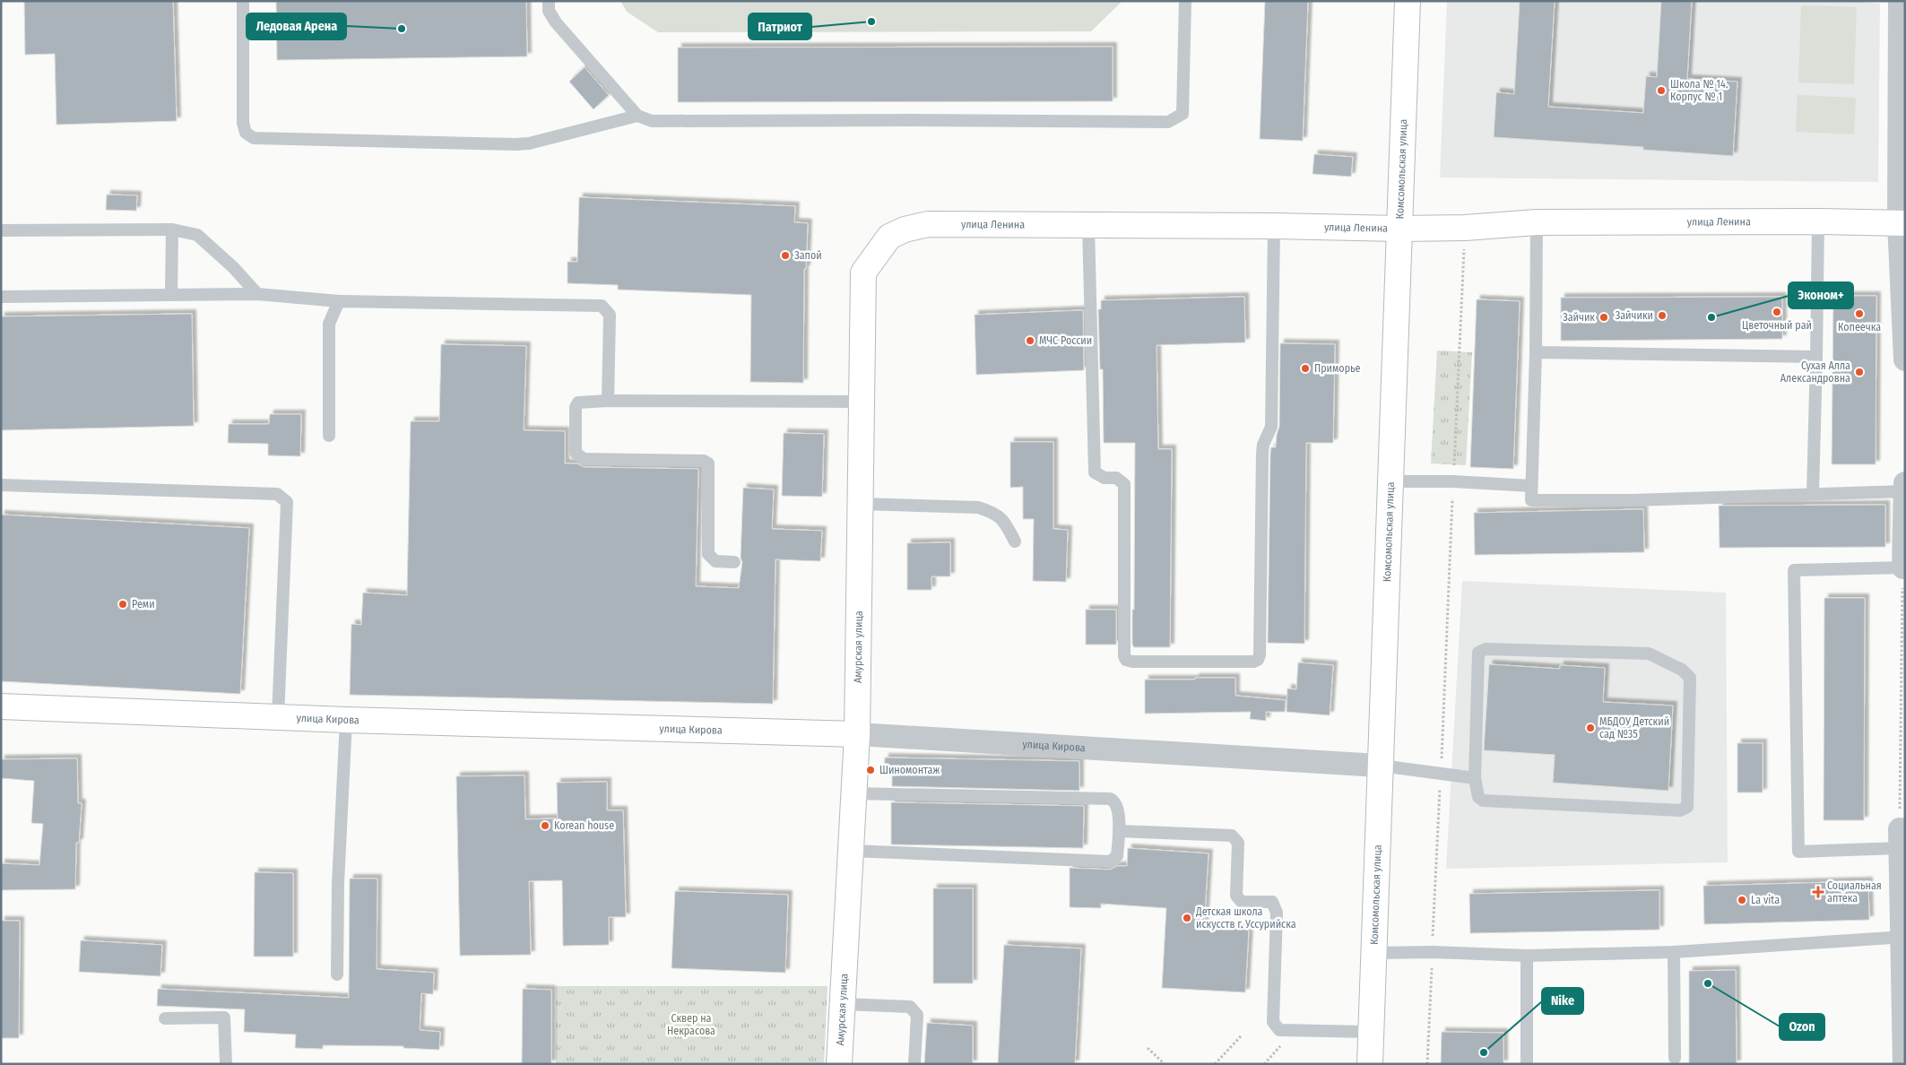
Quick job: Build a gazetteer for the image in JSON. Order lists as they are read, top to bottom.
{
  "streets": {
    "main road": [
      "Комсомольская улица",
      "улица Ленина",
      "Амурская улица",
      "улица Кирова"
    ]
  },
  "crossings": [
    ["Комсомольская улица", "улица Ленина"],
    ["Комсомольская улица", "улица Кирова"],
    ["улица Ленина", "Амурская улица"],
    ["Амурская улица", "улица Кирова"]
  ],
  "parks": ["Сквер на Некрасова"],
  "places": {
    "other": [
      "Патриот",
      "Ледовая Арена",
      "Школа № 14. Корпус № 1",
      "Запой",
      "Цветочный рай",
      "Копеечка",
      "Зайчики",
      "Зайчик",
      "Эконом+",
      "МЧС России",
      "Приморье",
      "Сухая Алла Александровна",
      "Реми",
      "МБДОУ Детский сад №35",
      "Шиномонтаж",
      "Korean house",
      "La vita",
      "Детская школа искусств г. Уссурийска",
      "Ozon",
      "Nike"
    ],
    "health": ["Социальная аптека"]
  }
}
